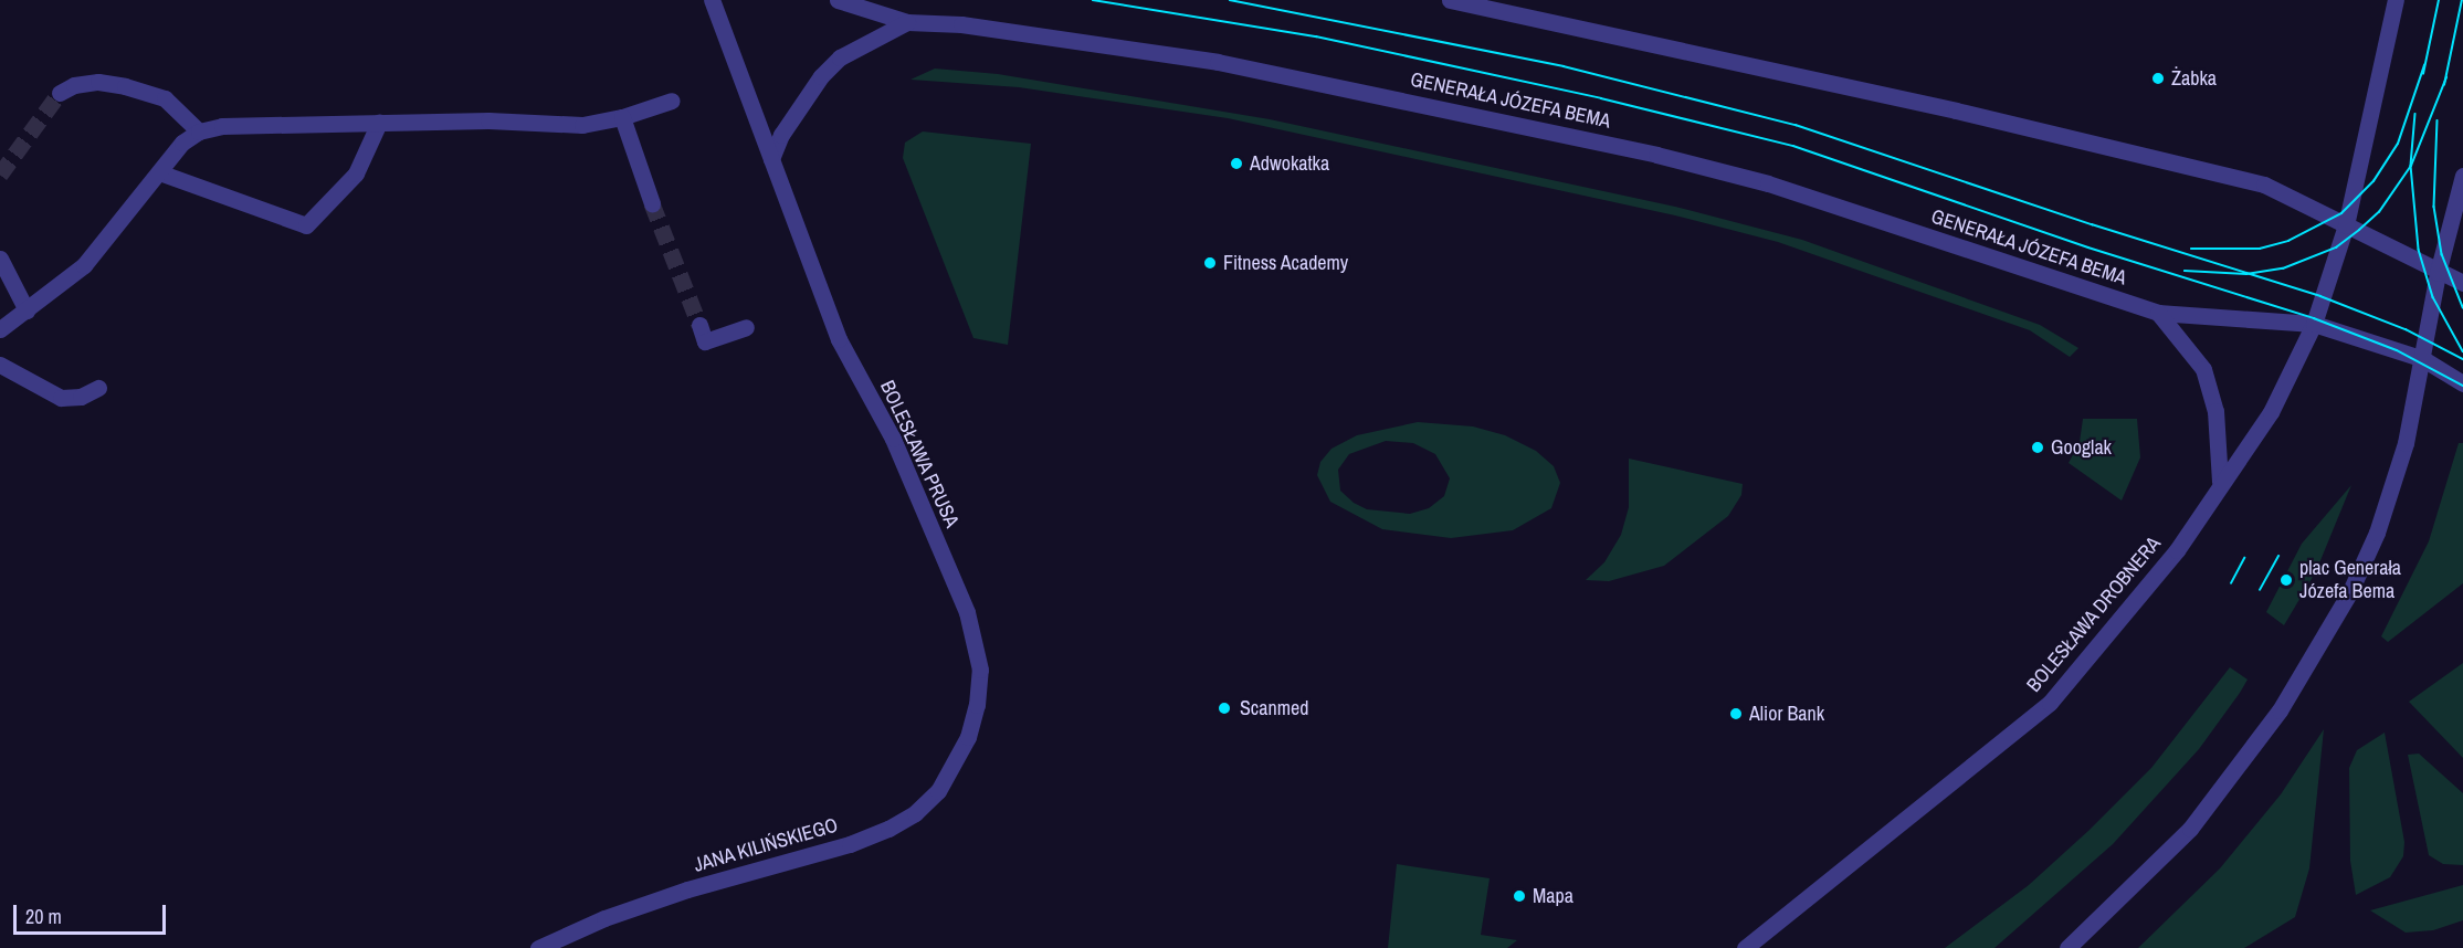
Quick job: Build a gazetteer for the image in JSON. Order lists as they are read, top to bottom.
{
  "streets": {
    "street": [
      "GENERAŁA JÓZEFA BEMA",
      "BOLESŁAWA PRUSA",
      "BOLESŁAWA DROBNERA",
      "JANA KILIŃSKIEGO"
    ]
  },
  "crossings": [
    ["GENERAŁA JÓZEFA BEMA", "BOLESŁAWA DROBNERA"],
    ["BOLESŁAWA PRUSA", "JANA KILIŃSKIEGO"]
  ],
  "places": [
    "Żabka",
    "Adwokatka",
    "Fitness Academy",
    "Googlak",
    "plac Generała Józefa Bema",
    "Scanmed",
    "Alior Bank",
    "Mapa"
  ],
  "scale_bar": "20 m"
}
